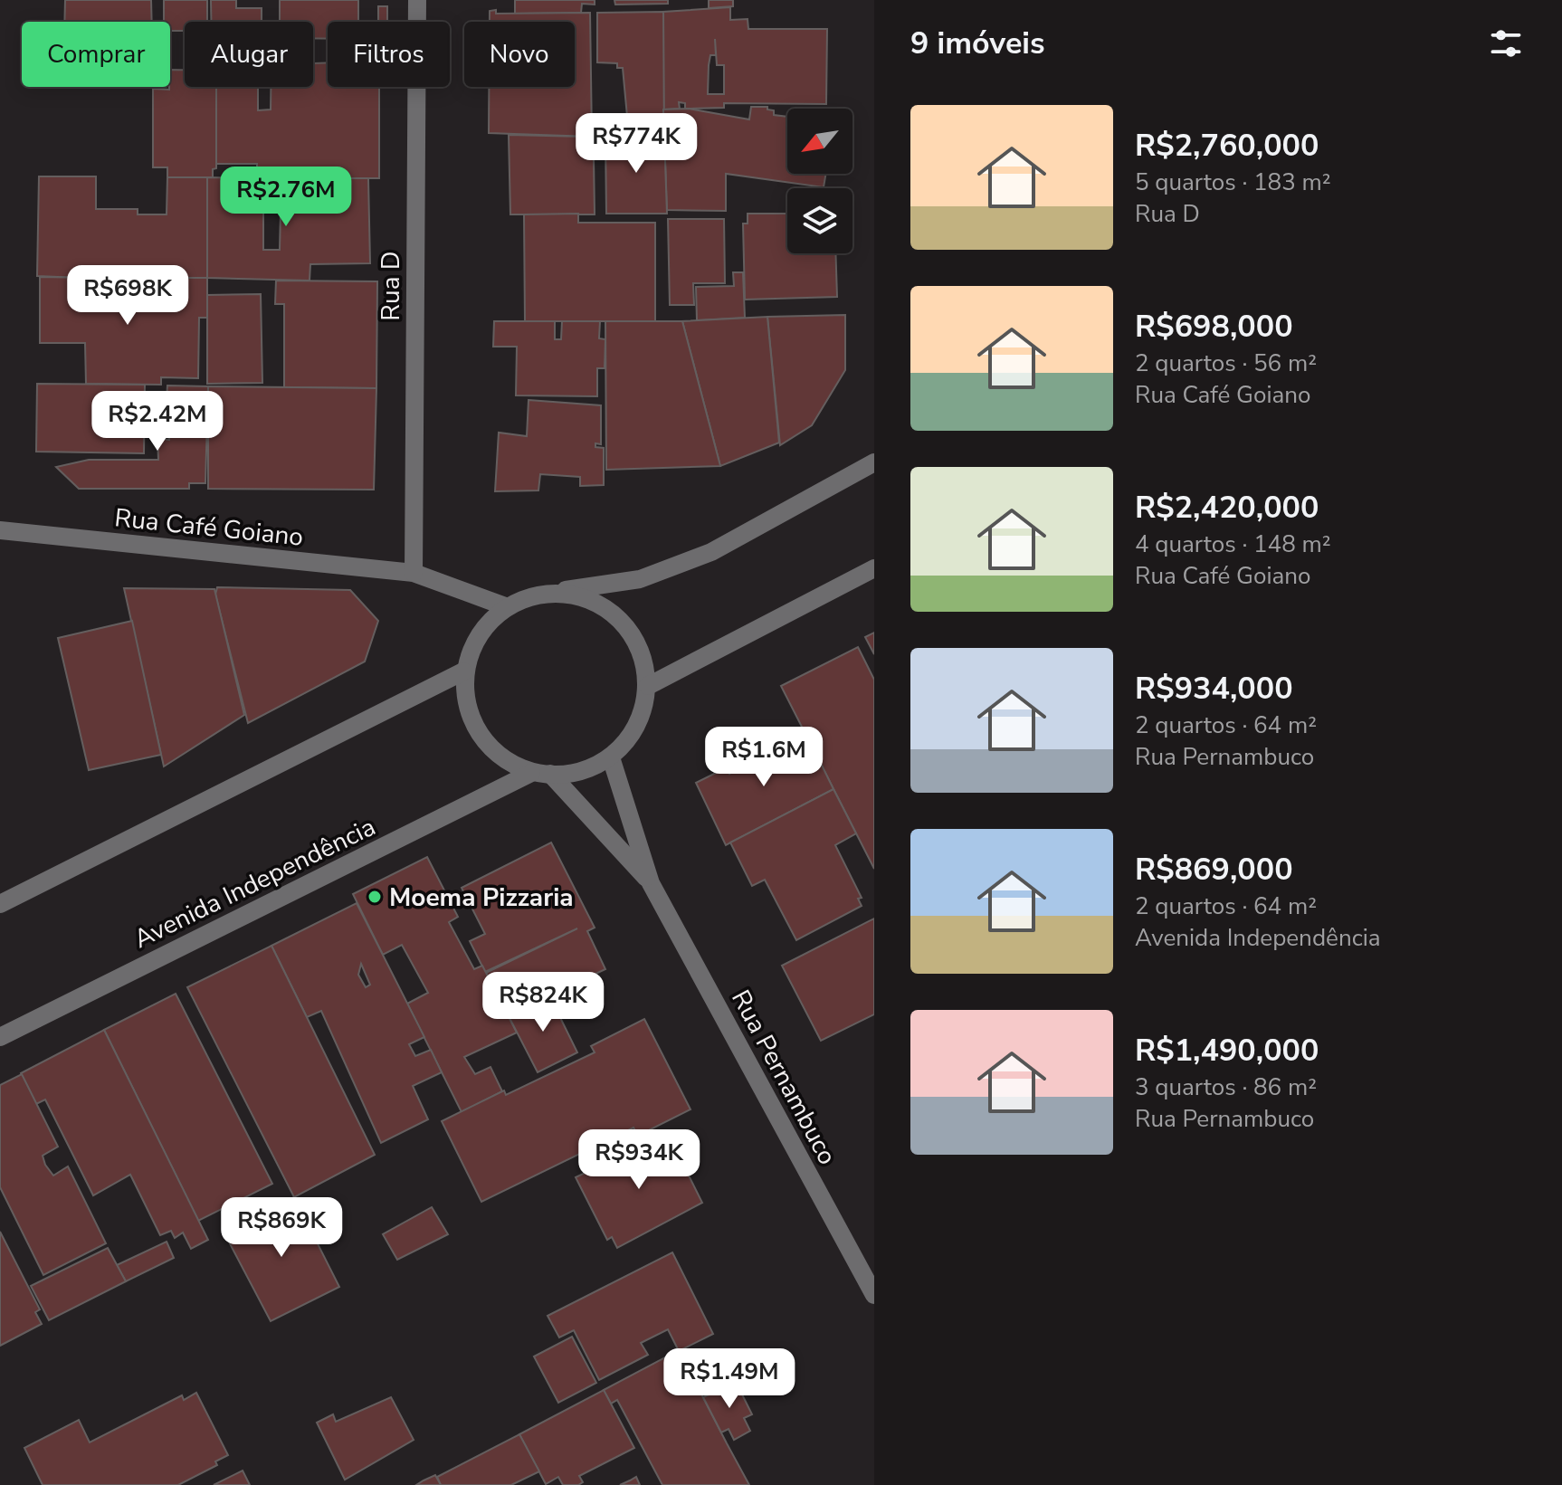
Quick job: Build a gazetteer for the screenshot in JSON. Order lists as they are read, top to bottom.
{
  "streets": {
    "street": [
      "Rua D",
      "Rua Café Goiano",
      "Avenida Independência",
      "Rua Pernambuco"
    ]
  },
  "crossings": [
    ["Rua D", "Rua Café Goiano"],
    ["Rua Café Goiano", "Avenida Independência"],
    ["Rua Café Goiano", "Rua Pernambuco"],
    ["Avenida Independência", "Rua Pernambuco"]
  ],
  "places": ["Moema Pizzaria"],
  "north": "bottom left",
  "page": {
    "heading": "9 imóveis",
    "chip": [
      "Comprar",
      "Alugar",
      "Filtros",
      "Novo"
    ],
    "list": [
      {
        "name": "R$2,760,000",
        "note": "5 quartos · 183 m² · Rua D"
      },
      {
        "name": "R$698,000",
        "note": "2 quartos · 56 m² · Rua Café Goiano"
      },
      {
        "name": "R$2,420,000",
        "note": "4 quartos · 148 m² · Rua Café Goiano"
      },
      {
        "name": "R$934,000",
        "note": "2 quartos · 64 m² · Rua Pernambuco"
      },
      {
        "name": "R$869,000",
        "note": "2 quartos · 64 m² · Avenida Independência"
      },
      {
        "name": "R$1,490,000",
        "note": "3 quartos · 86 m² · Rua Pernambuco"
      }
    ],
    "price": [
      "R$774K",
      "R$2.76M",
      "R$698K",
      "R$2.42M",
      "R$1.6M",
      "R$824K",
      "R$934K",
      "R$869K",
      "R$1.49M"
    ]
  }
}
